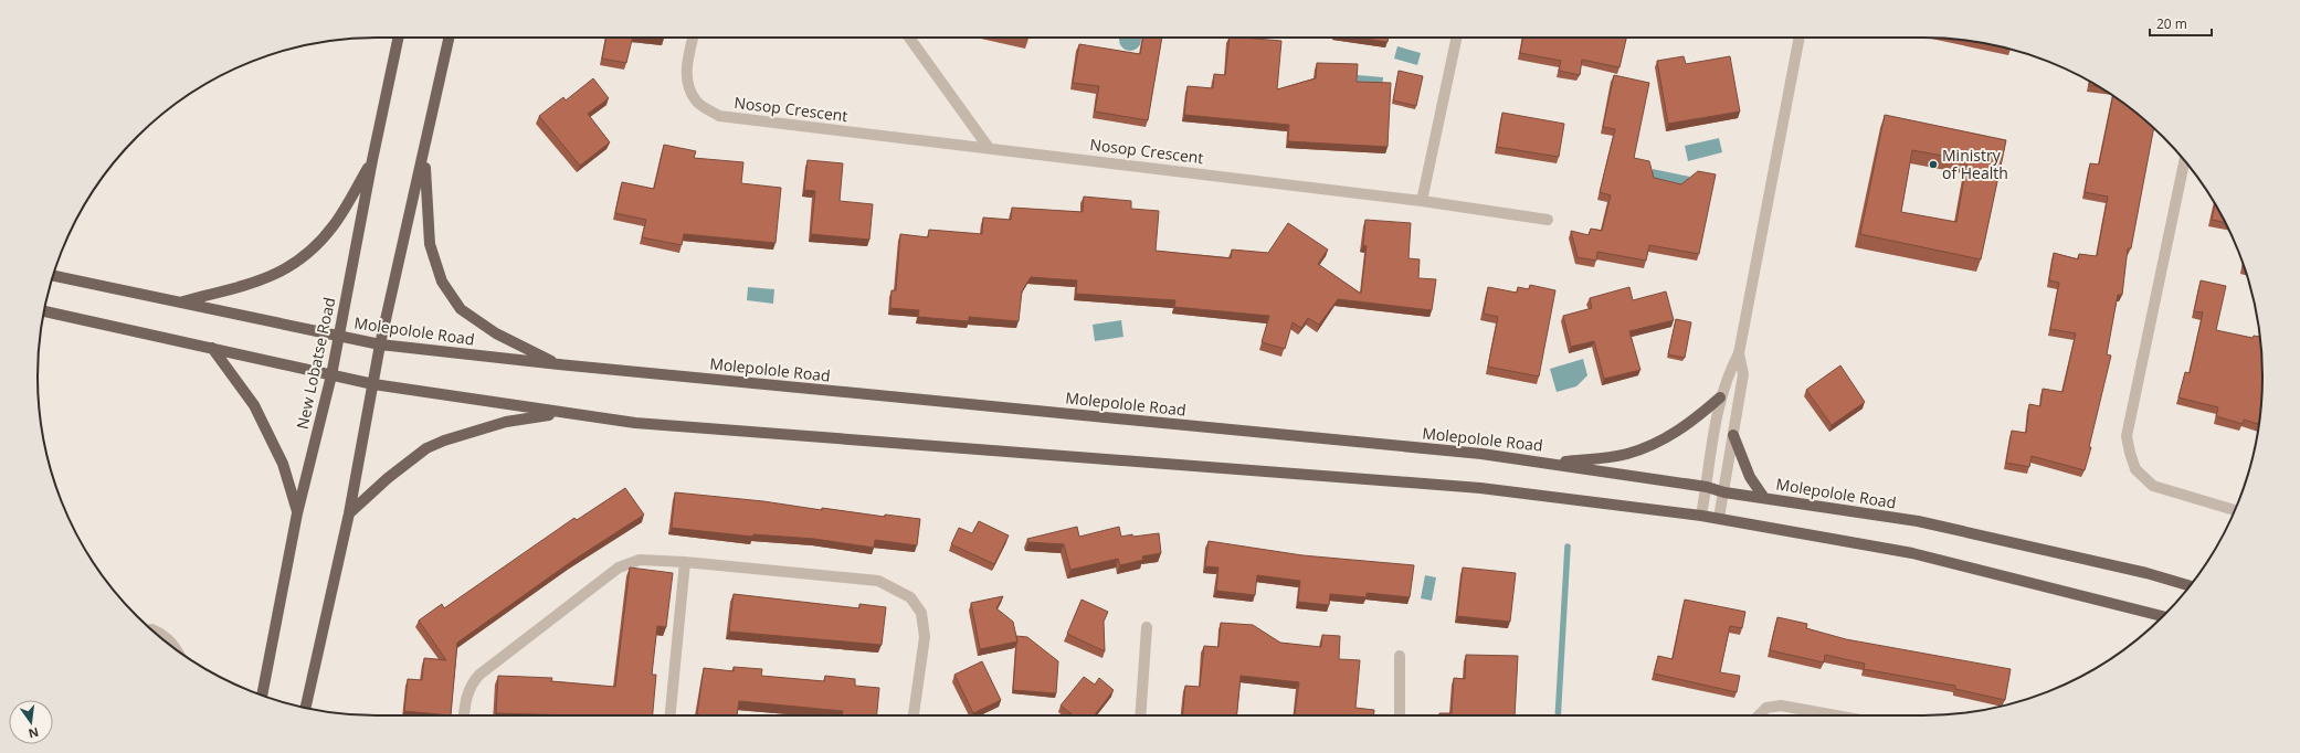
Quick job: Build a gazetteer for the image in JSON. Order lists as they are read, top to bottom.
{
  "streets": {
    "main road": ["Molepolole Road", "New Lobatse Road"],
    "street": ["Nosop Crescent"]
  },
  "crossings": [
    ["Molepolole Road", "New Lobatse Road"]
  ],
  "places": ["Ministry of Health"],
  "scale_bar": "20 m",
  "north": "bottom"
}
